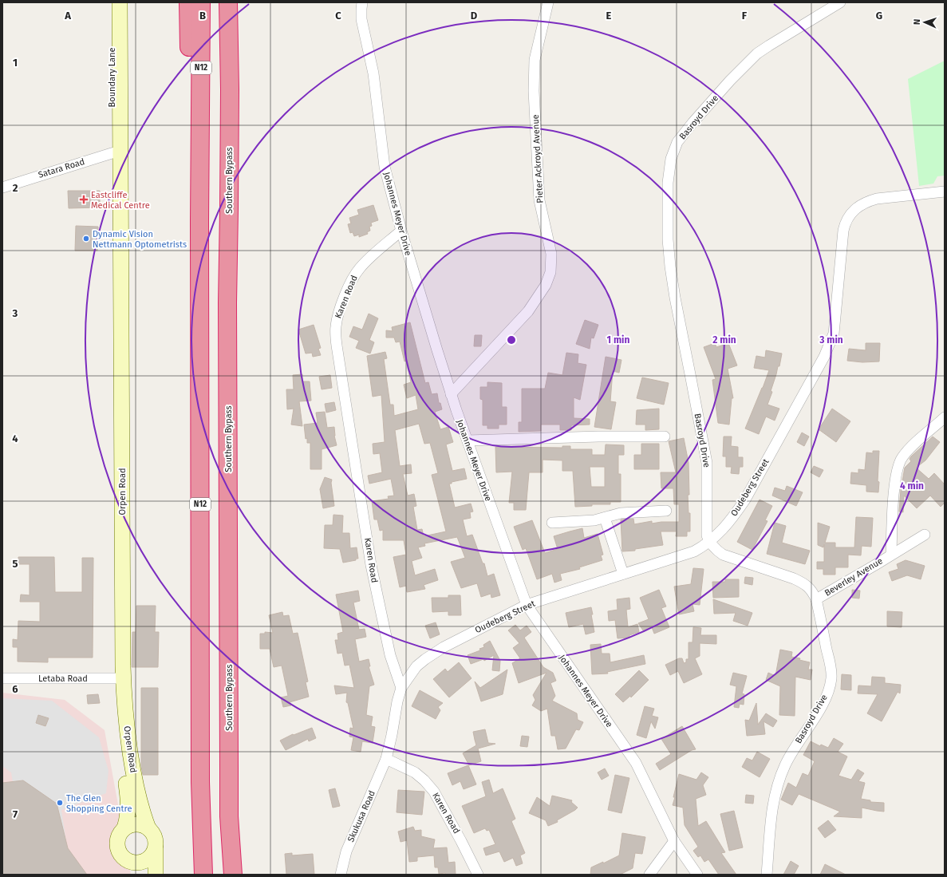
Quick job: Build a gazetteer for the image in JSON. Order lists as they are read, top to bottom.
{
  "streets": {
    "highway": ["N12", "Southern Bypass"],
    "street": [
      "Boundary Lane",
      "Basroyd Drive",
      "Pieter Ackroyd Avenue",
      "Satara Road",
      "Johannes Meyer Drive",
      "Karen Road",
      "Oudeberg Street",
      "Orpen Road",
      "Beverley Avenue",
      "Letaba Road",
      "Skukusa Road"
    ]
  },
  "crossings": [
    ["Boundary Lane", "Satara Road"],
    ["Boundary Lane", "Orpen Road"],
    ["Basroyd Drive", "Oudeberg Street"],
    ["Basroyd Drive", "Beverley Avenue"],
    ["Pieter Ackroyd Avenue", "Johannes Meyer Drive"],
    ["Satara Road", "Orpen Road"],
    ["Johannes Meyer Drive", "Karen Road"],
    ["Johannes Meyer Drive", "Oudeberg Street"],
    ["Karen Road", "Oudeberg Street"],
    ["Karen Road", "Skukusa Road"],
    ["Orpen Road", "Letaba Road"]
  ],
  "places": {
    "health": ["Eastcliffe Medical Centre"],
    "other": ["Dynamic Vision Nettmann Optometrists", "The Glen Shopping Centre"]
  },
  "north": "left",
  "grid": {
    "columns": [
      "A",
      "B",
      "C",
      "D",
      "E",
      "F",
      "G"
    ],
    "rows": [
      "1",
      "2",
      "3",
      "4",
      "5",
      "6",
      "7"
    ]
  },
  "rings": [
    "1 min",
    "2 min",
    "3 min",
    "4 min"
  ]
}
